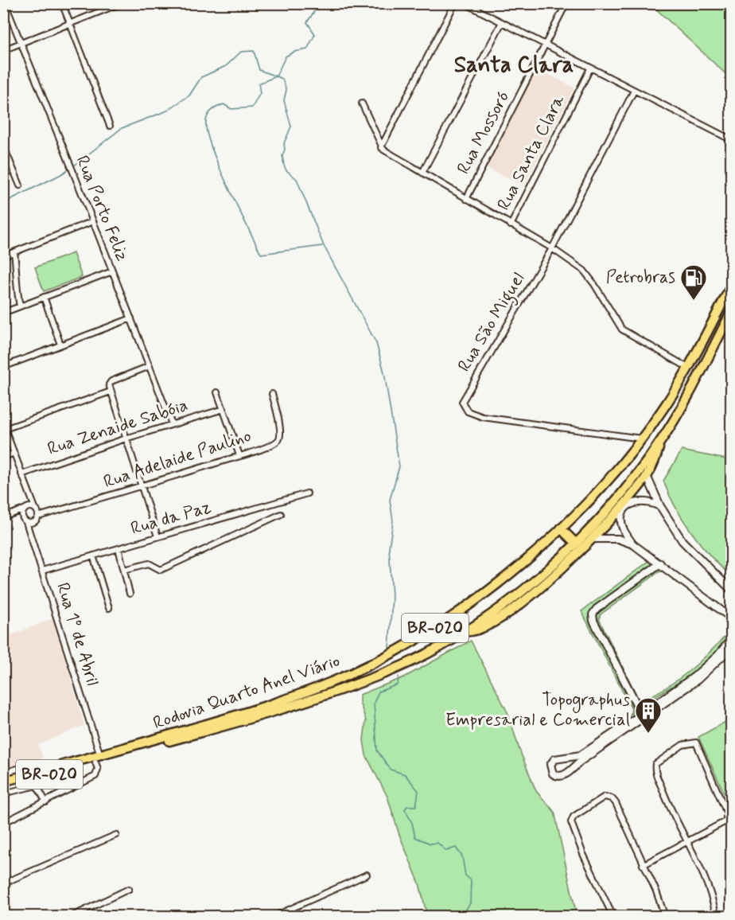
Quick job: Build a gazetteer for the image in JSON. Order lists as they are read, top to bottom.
{
  "streets": {
    "highway": ["BR-020", "Rodovia Quarto Anel Viário"],
    "street": [
      "Rua Mossoró",
      "Rua Santa Clara",
      "Rua Porto Feliz",
      "Rua São Miguel",
      "Rua Zenaide Sabóia",
      "Rua Adelaide Paulino",
      "Rua da Paz",
      "Rua 1º de Abril"
    ]
  },
  "crossings": [
    ["Rua Porto Feliz", "Rua Zenaide Sabóia"],
    ["Rua São Miguel", "Rodovia Quarto Anel Viário"],
    ["Rua Adelaide Paulino", "Rua 1º de Abril"],
    ["Rua da Paz", "Rua 1º de Abril"],
    ["Rua 1º de Abril", "Rodovia Quarto Anel Viário"]
  ],
  "districts": ["Santa Clara"],
  "places": {
    "fuel station": ["Petrobras"],
    "building": ["Topographus Empresarial e Comercial"]
  }
}
